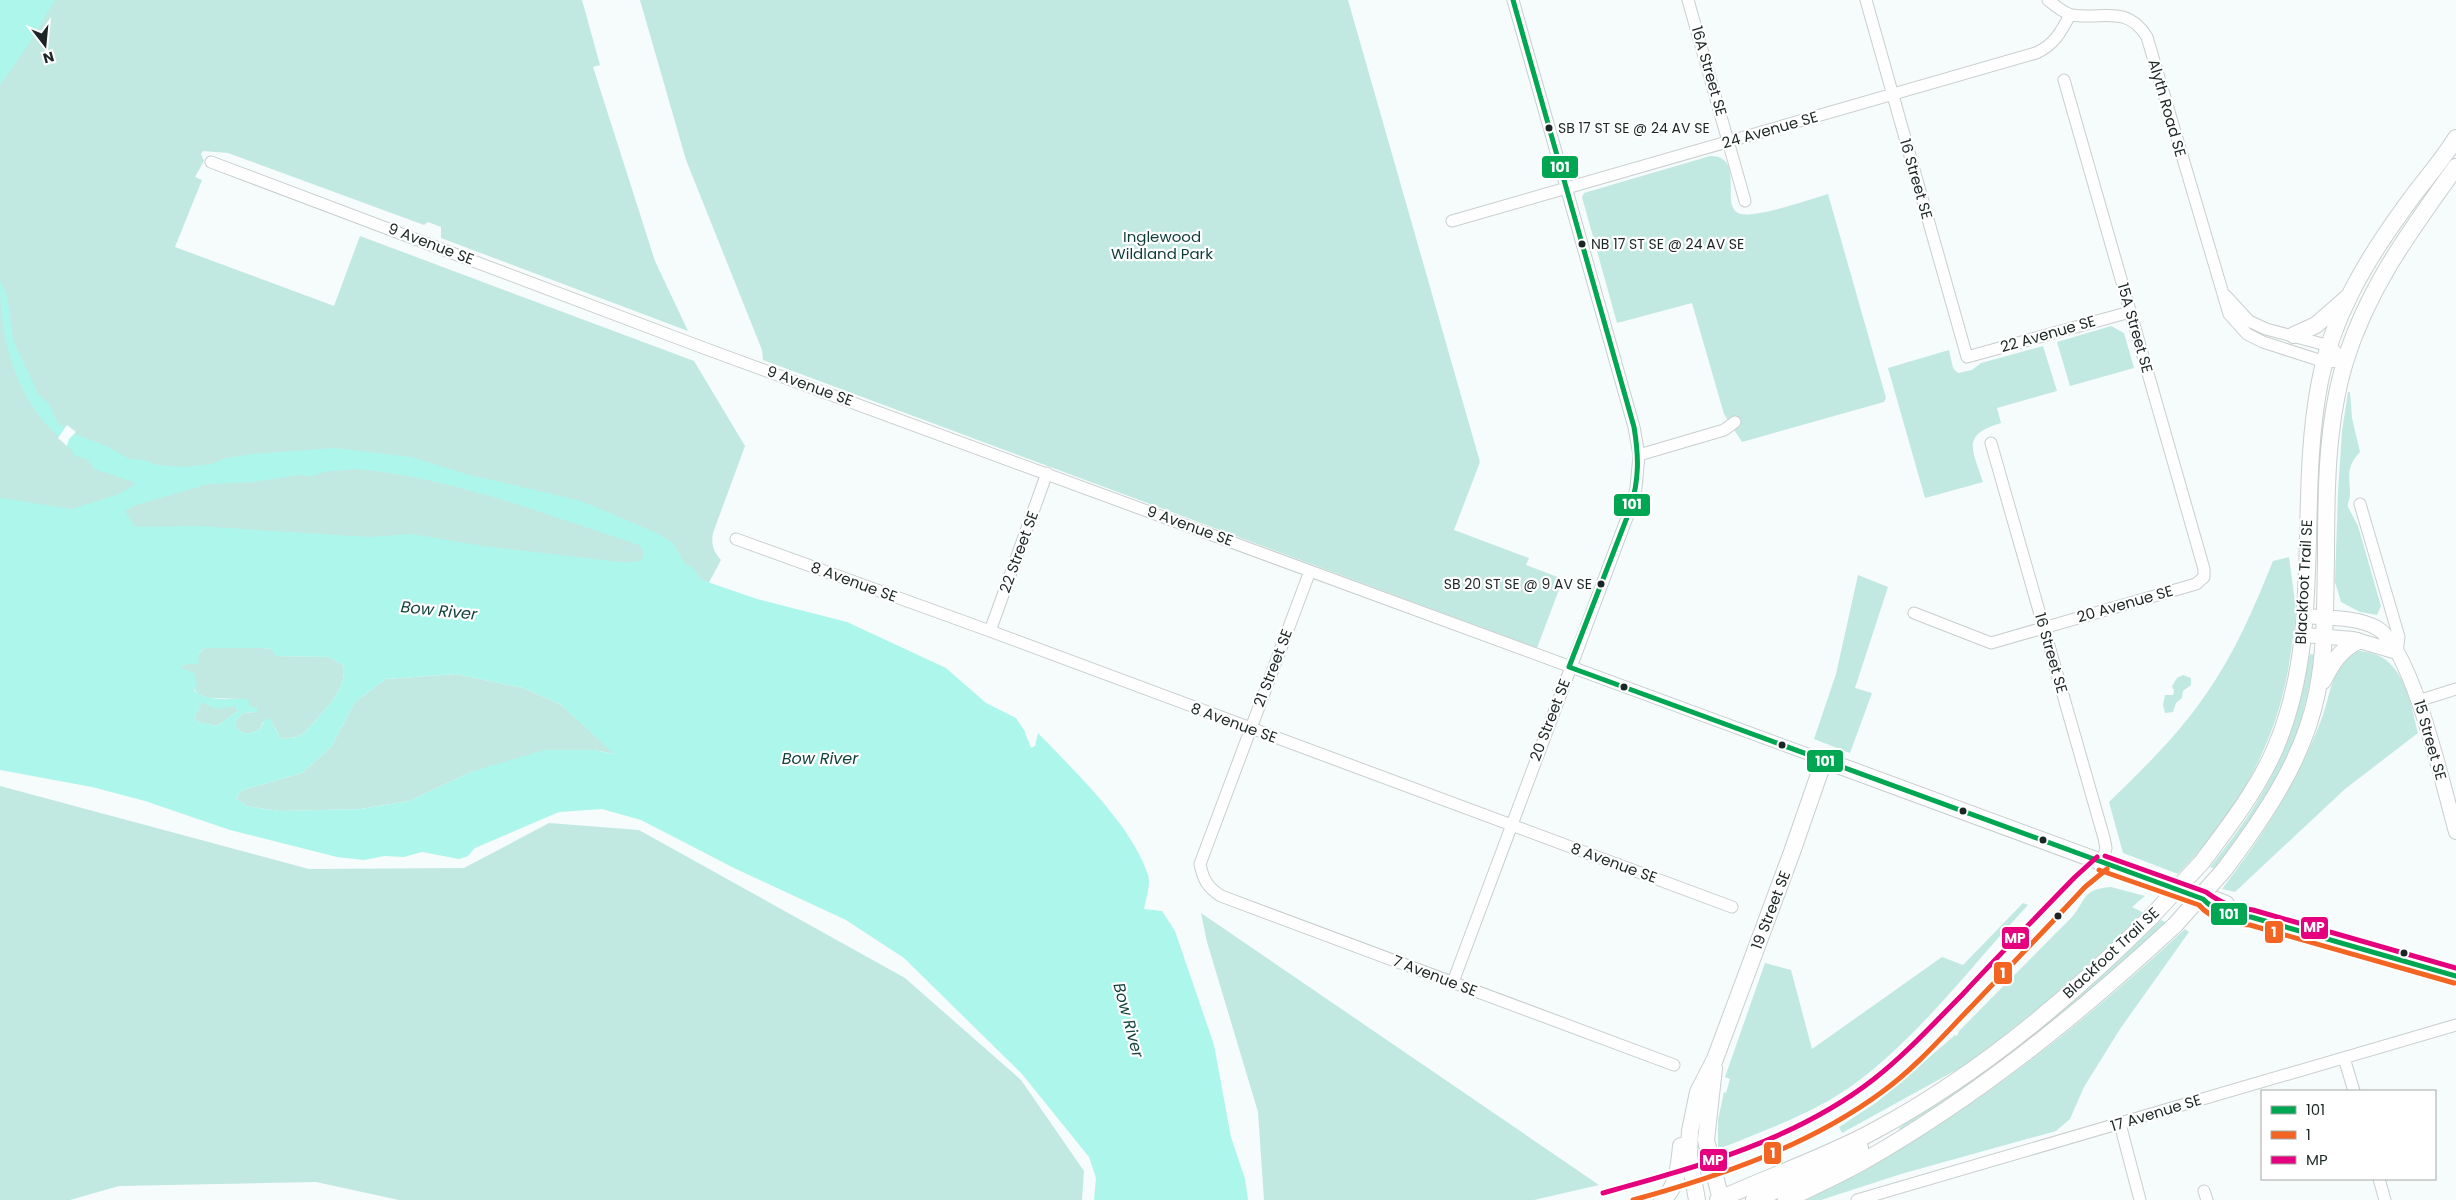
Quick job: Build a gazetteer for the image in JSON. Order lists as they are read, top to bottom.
{
  "streets": {
    "main road": ["9 Avenue SE", "Blackfoot Trail SE", "19 Street SE"],
    "street": [
      "16A Street SE",
      "Alyth Road SE",
      "24 Avenue SE",
      "16 Street SE",
      "15A Street SE",
      "22 Avenue SE",
      "22 Street SE",
      "8 Avenue SE",
      "20 Avenue SE",
      "21 Street SE",
      "20 Street SE",
      "15 Street SE",
      "7 Avenue SE",
      "17 Avenue SE"
    ]
  },
  "crossings": [
    ["16A Street SE", "24 Avenue SE"],
    ["Alyth Road SE", "24 Avenue SE"],
    ["Alyth Road SE", "Blackfoot Trail SE"],
    ["24 Avenue SE", "16 Street SE"],
    ["24 Avenue SE", "20 Street SE"],
    ["16 Street SE", "9 Avenue SE"],
    ["16 Street SE", "22 Avenue SE"],
    ["16 Street SE", "20 Avenue SE"],
    ["9 Avenue SE", "22 Street SE"],
    ["9 Avenue SE", "21 Street SE"],
    ["9 Avenue SE", "20 Street SE"],
    ["9 Avenue SE", "19 Street SE"],
    ["15A Street SE", "22 Avenue SE"],
    ["15A Street SE", "20 Avenue SE"],
    ["22 Street SE", "8 Avenue SE"],
    ["8 Avenue SE", "21 Street SE"],
    ["8 Avenue SE", "20 Street SE"],
    ["Blackfoot Trail SE", "15 Street SE"],
    ["Blackfoot Trail SE", "19 Street SE"],
    ["21 Street SE", "7 Avenue SE"],
    ["20 Street SE", "7 Avenue SE"]
  ],
  "water": ["Bow River"],
  "parks": ["Inglewood Wildland Park"],
  "places": ["SB 17 ST SE @ 24 AV SE", "NB 17 ST SE @ 24 AV SE", "SB 20 ST SE @ 9 AV SE"],
  "lines": ["transit line 101", "transit line MP", "transit line 1"],
  "legend": ["101", "1", "MP"],
  "north": "bottom"
}
